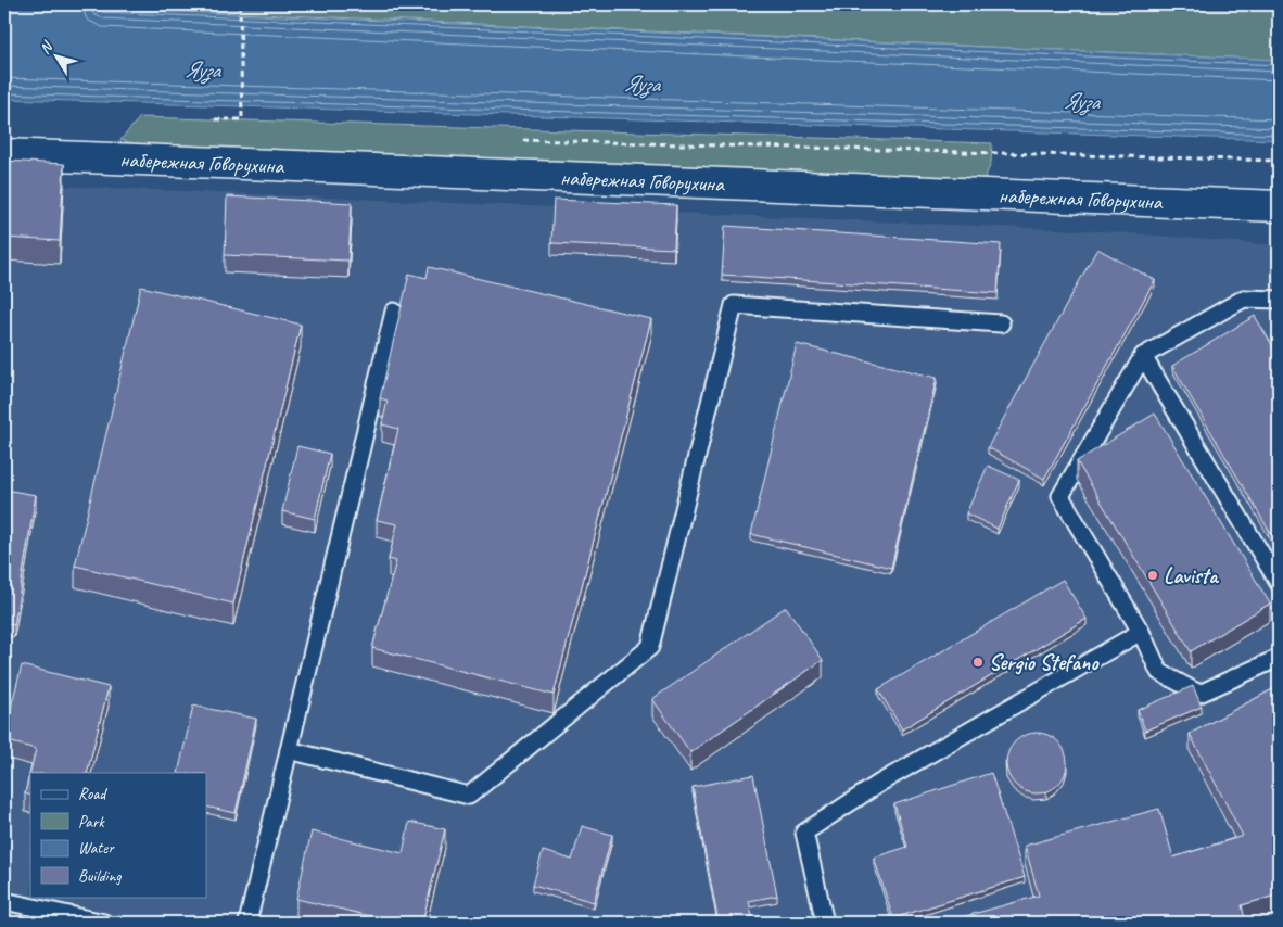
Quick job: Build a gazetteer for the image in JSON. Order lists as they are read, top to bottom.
{
  "streets": {
    "street": ["набережная Говорухина"]
  },
  "water": ["Яуза"],
  "places": ["Lavista", "Sergio Stefano"],
  "legend": [
    "Road",
    "Park",
    "Water",
    "Building"
  ],
  "north": "top left"
}
